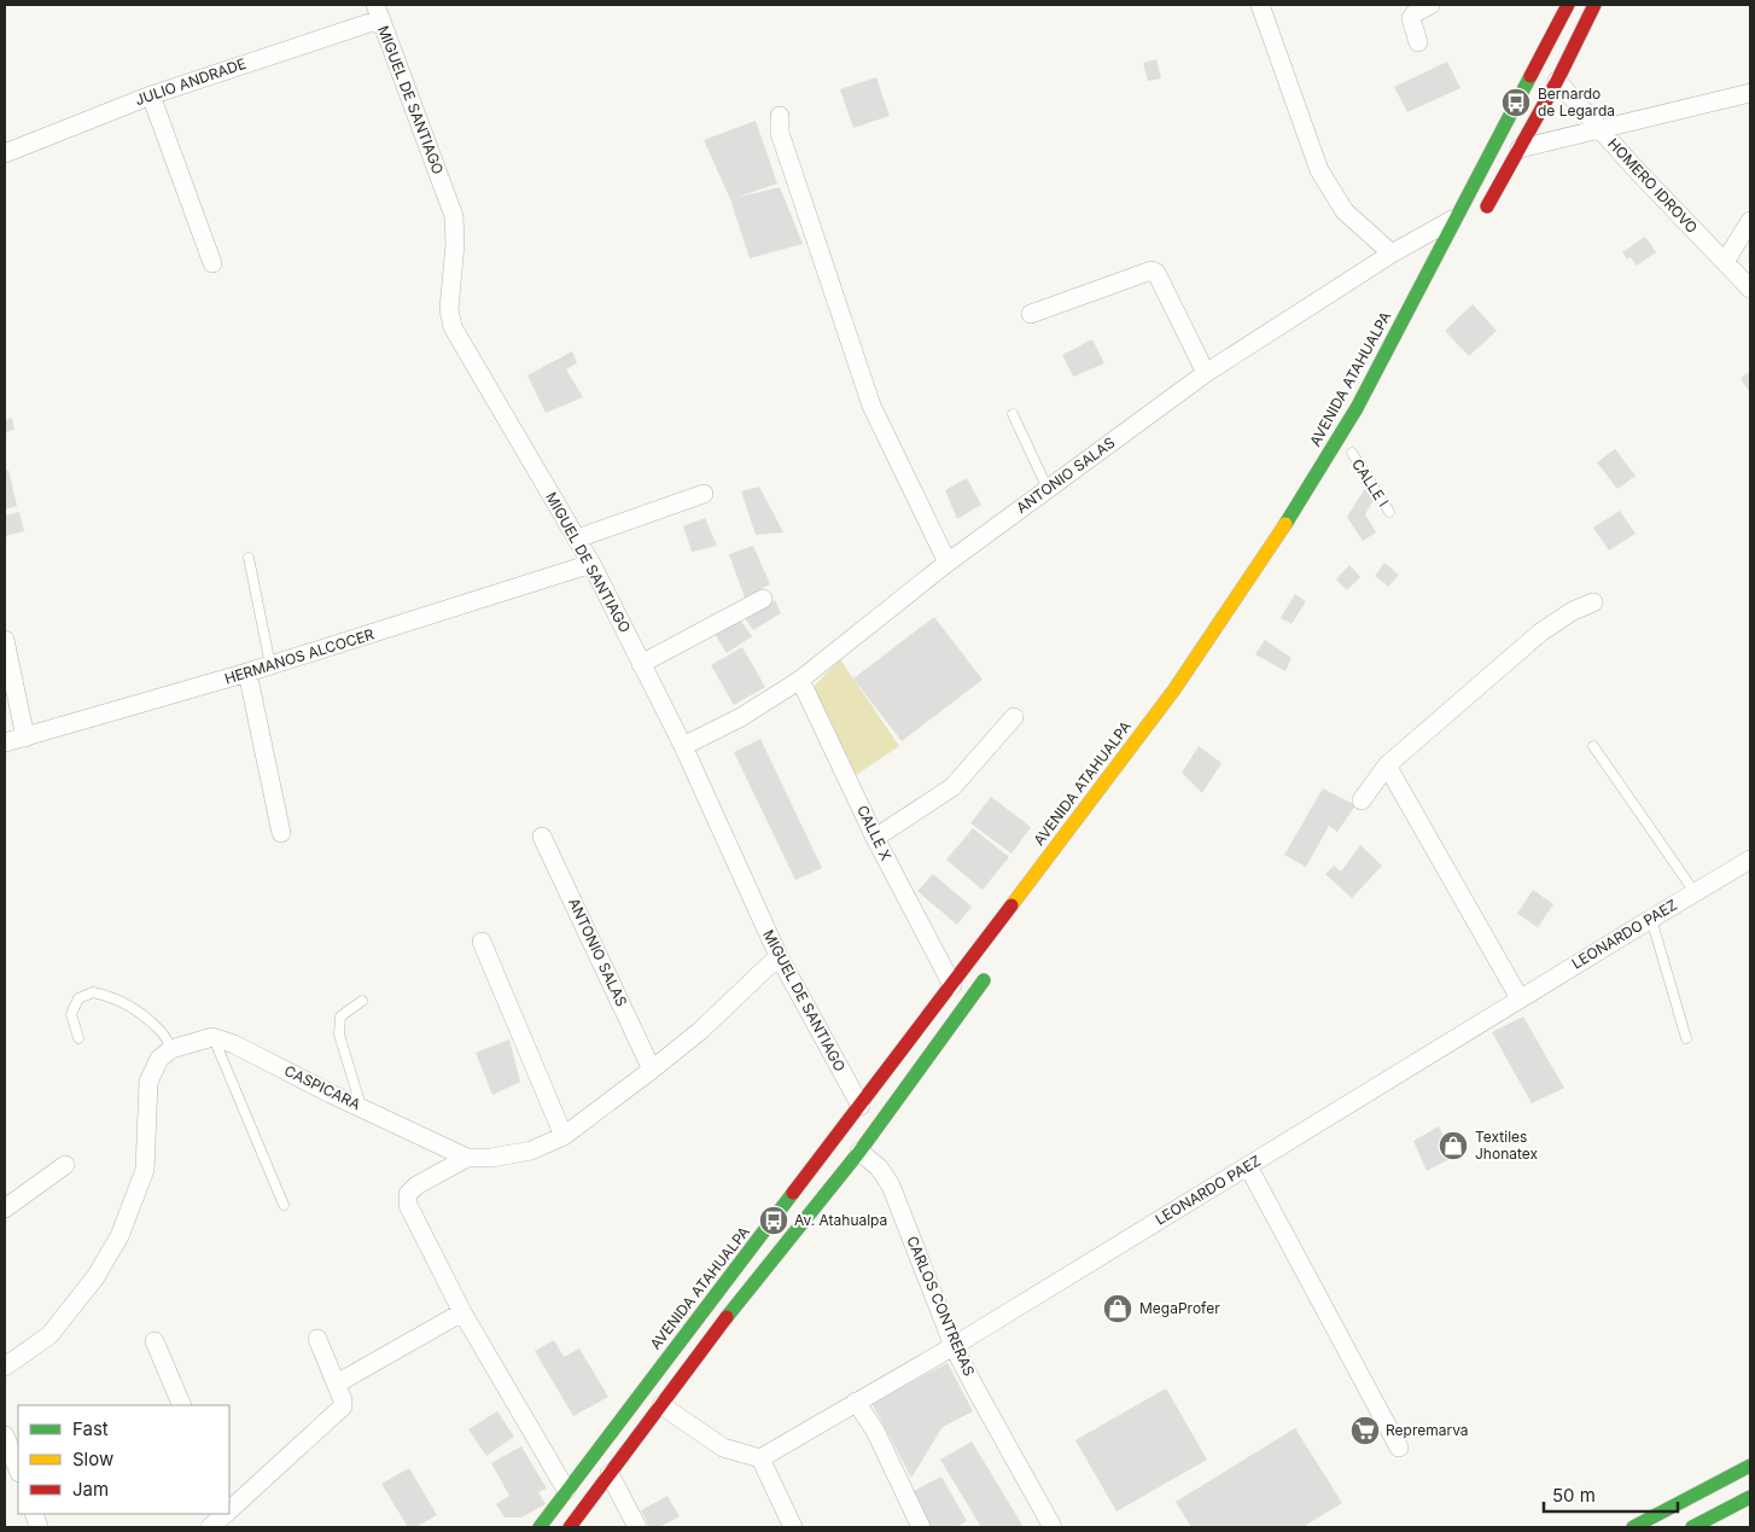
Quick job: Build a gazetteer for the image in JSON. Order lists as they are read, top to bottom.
{
  "streets": {
    "main road": ["AVENIDA ATAHUALPA"],
    "street": [
      "JULIO ANDRADE",
      "MIGUEL DE SANTIAGO",
      "HOMERO IDROVO",
      "ANTONIO SALAS",
      "HERMANOS ALCOCER",
      "CALLE X",
      "LEONARDO PAEZ",
      "CASPICARA",
      "CARLOS CONTRERAS"
    ],
    "lane": ["CALLE I"]
  },
  "crossings": [
    ["JULIO ANDRADE", "MIGUEL DE SANTIAGO"],
    ["MIGUEL DE SANTIAGO", "AVENIDA ATAHUALPA"],
    ["MIGUEL DE SANTIAGO", "ANTONIO SALAS"],
    ["MIGUEL DE SANTIAGO", "HERMANOS ALCOCER"],
    ["MIGUEL DE SANTIAGO", "CASPICARA"],
    ["AVENIDA ATAHUALPA", "ANTONIO SALAS"],
    ["AVENIDA ATAHUALPA", "CALLE X"],
    ["ANTONIO SALAS", "CALLE X"],
    ["ANTONIO SALAS", "CASPICARA"],
    ["LEONARDO PAEZ", "CARLOS CONTRERAS"]
  ],
  "places": {
    "bus stop": ["Bernardo de Legarda", "Av. Atahualpa"],
    "shop": ["Textiles Jhonatex", "MegaProfer"],
    "supermarket": ["Repremarva"]
  },
  "legend": ["Fast", "Slow", "Jam"],
  "scale_bar": "50 m"
}
